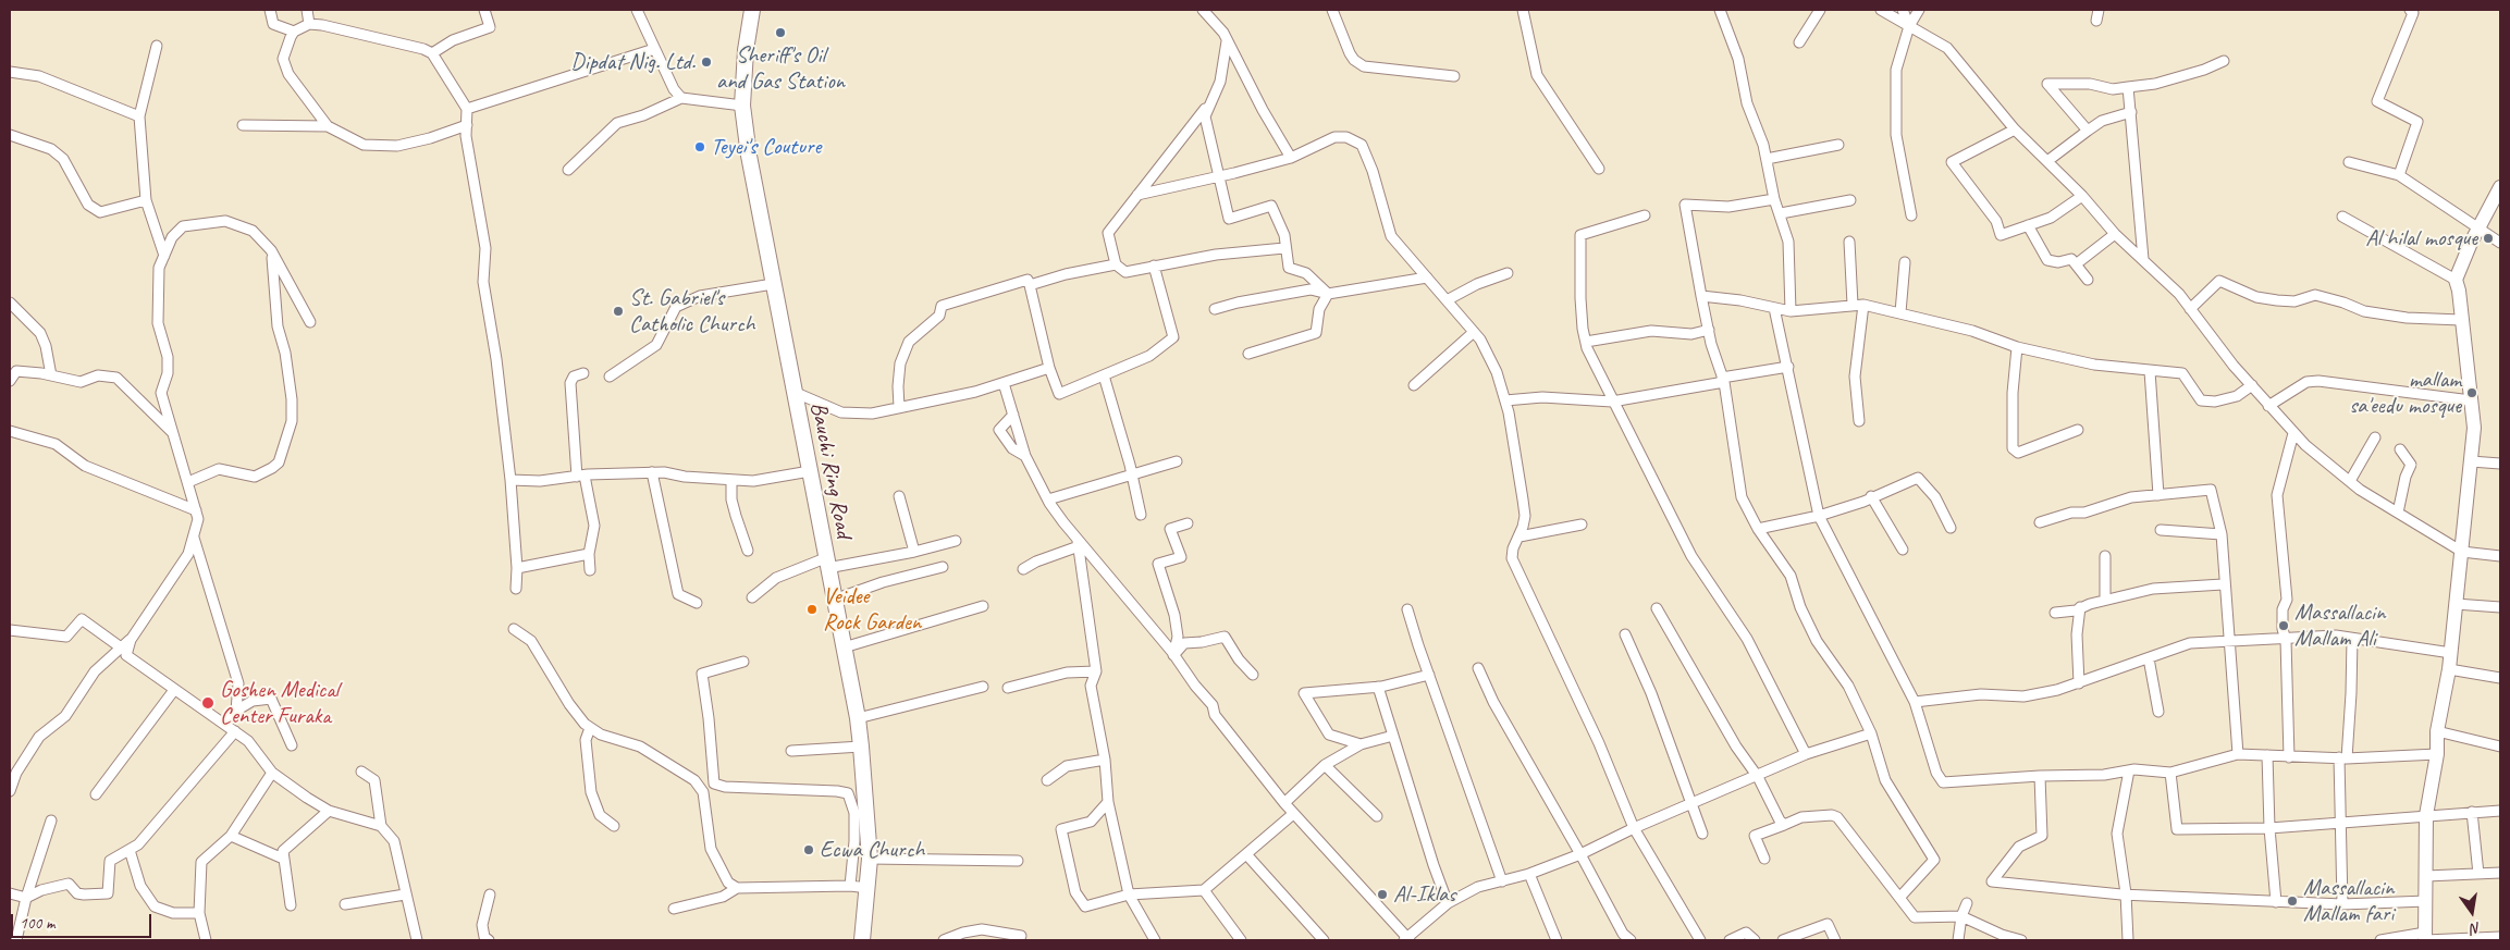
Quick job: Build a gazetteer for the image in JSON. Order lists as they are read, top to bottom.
{
  "streets": {
    "main road": ["Bauchi Ring Road"]
  },
  "places": [
    "Sheriff's Oil and Gas Station",
    "Dipdat Nig. Ltd.",
    "Teyei's Couture",
    "Al hilal mosque",
    "St. Gabriel's Catholic Church",
    "mallam sa'eedu mosque",
    "Veidee Rock Garden",
    "Massallacin Mallam Ali",
    "Goshen Medical Center Furaka",
    "Ecwa Church",
    "Al-Iklas",
    "Massallacin Mallam fari"
  ],
  "scale_bar": "100 m",
  "north": "bottom"
}
